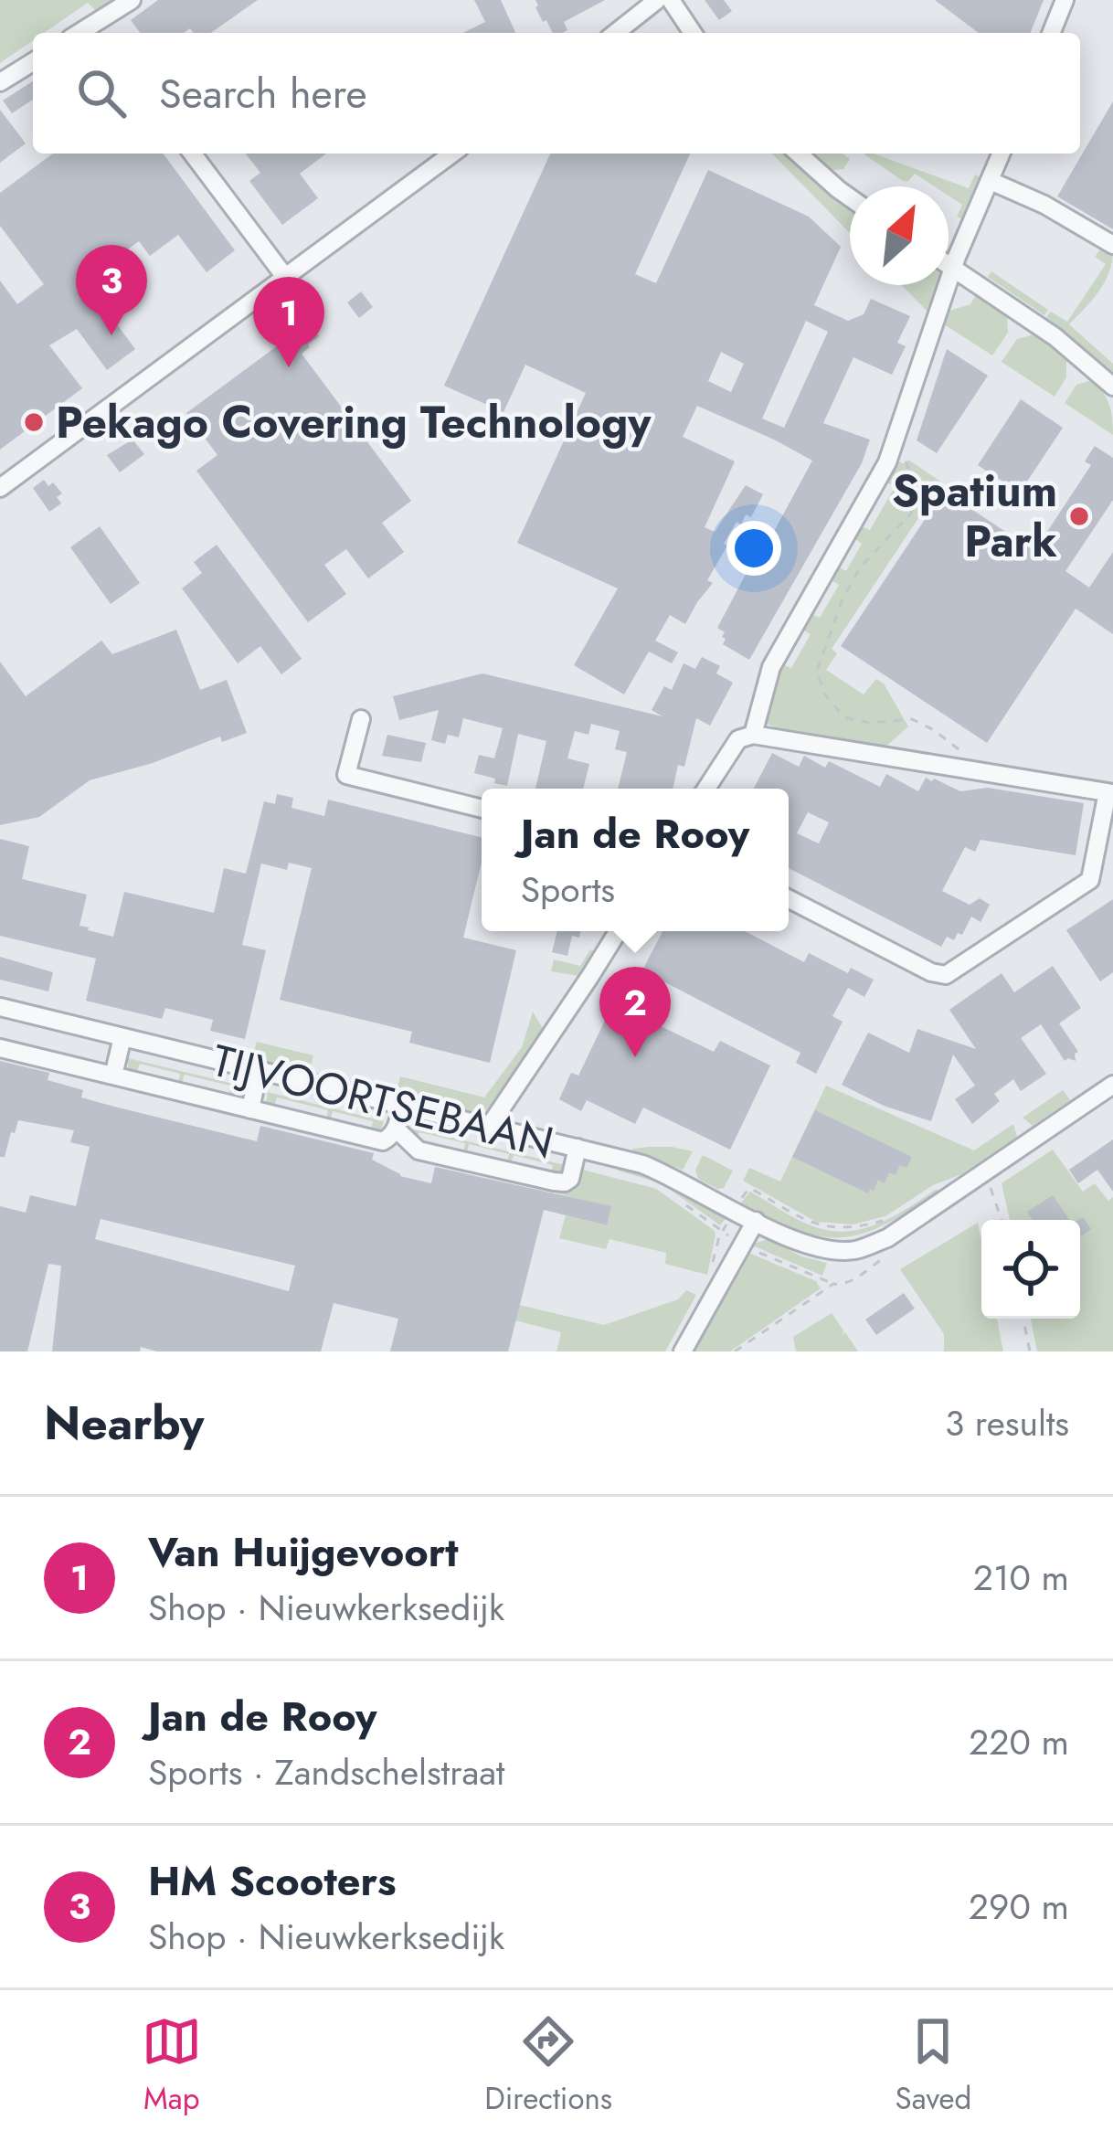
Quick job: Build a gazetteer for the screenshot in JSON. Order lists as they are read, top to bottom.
{
  "streets": {
    "street": ["TIJVOORTSEBAAN"]
  },
  "places": ["Pekago Covering Technology", "Spatium Park"],
  "north": "top right",
  "page": {
    "search": "Search here",
    "pins": ["3", "1", "2"],
    "popup": ["Jan de Rooy", "Sports"],
    "heading": ["Nearby", "3 results"],
    "list": [
      {
        "mark": "1",
        "name": "Van Huijgevoort",
        "note": "Shop · Nieuwkerksedijk",
        "value": "210 m"
      },
      {
        "mark": "2",
        "name": "Jan de Rooy",
        "note": "Sports · Zandschelstraat",
        "value": "220 m"
      },
      {
        "mark": "3",
        "name": "HM Scooters",
        "note": "Shop · Nieuwkerksedijk",
        "value": "290 m"
      }
    ],
    "nav": ["Map", "Directions", "Saved"]
  }
}
